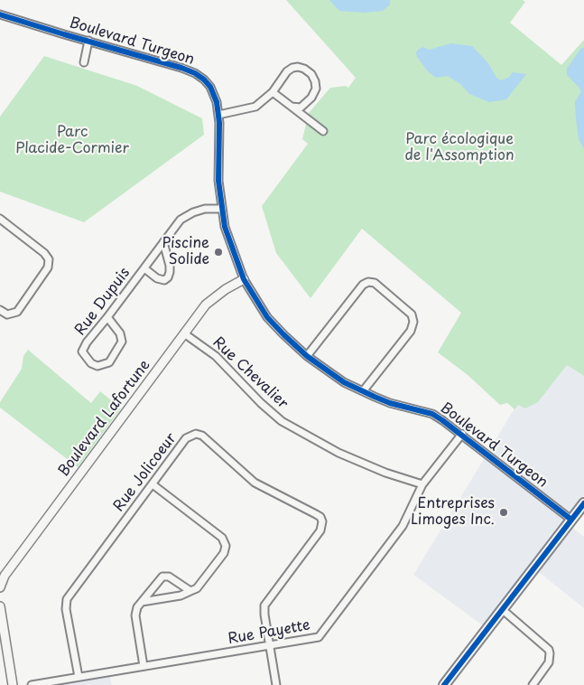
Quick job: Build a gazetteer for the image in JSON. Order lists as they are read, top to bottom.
{
  "streets": {
    "street": [
      "Boulevard Turgeon",
      "Rue Dupuis",
      "Rue Chevalier",
      "Boulevard Lafortune",
      "Rue Jolicoeur",
      "Rue Payette"
    ]
  },
  "crossings": [
    ["Boulevard Turgeon", "Rue Dupuis"],
    ["Boulevard Turgeon", "Boulevard Lafortune"],
    ["Boulevard Turgeon", "Rue Payette"],
    ["Rue Chevalier", "Boulevard Lafortune"],
    ["Rue Chevalier", "Rue Payette"],
    ["Rue Jolicoeur", "Rue Payette"]
  ],
  "parks": ["Parc Placide-Cormier", "Parc écologique de l'Assomption"],
  "places": ["Piscine Solide", "Entreprises Limoges Inc."]
}
